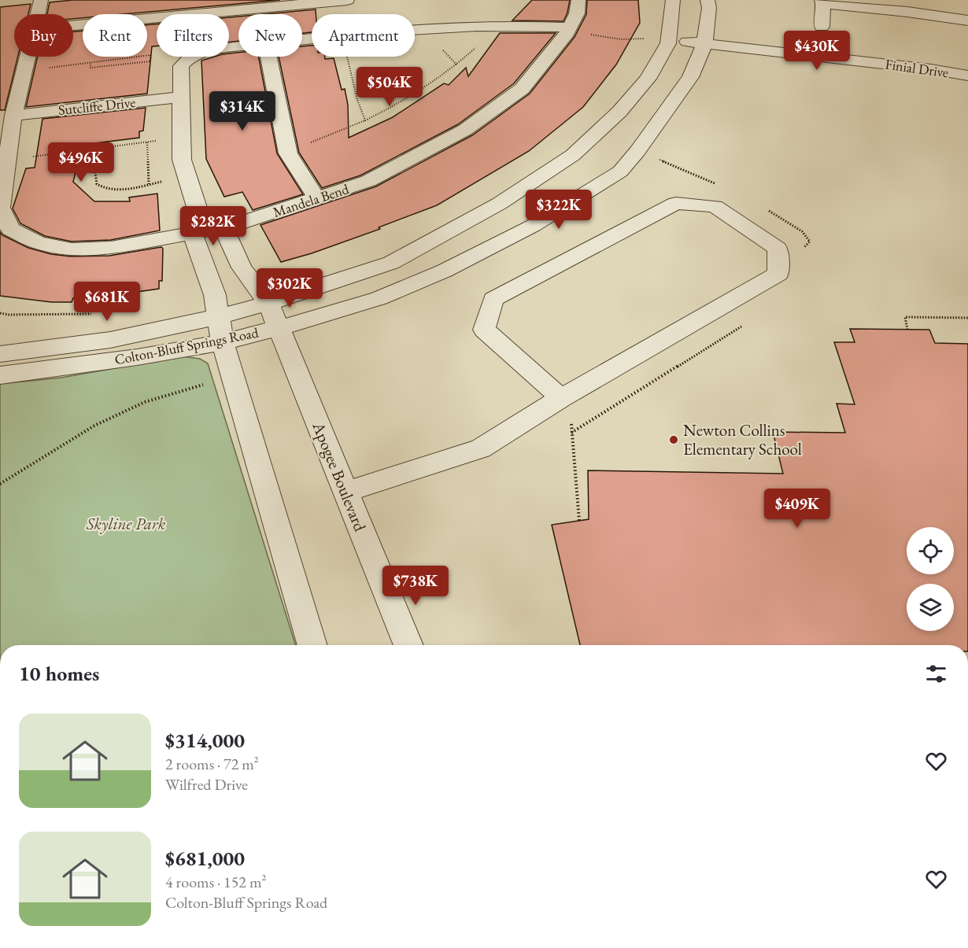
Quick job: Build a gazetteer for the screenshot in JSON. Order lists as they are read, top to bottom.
{
  "streets": {
    "street": [
      "Finial Drive",
      "Sutcliffe Drive",
      "Mandela Bend",
      "Colton-Bluff Springs Road",
      "Apogee Boulevard"
    ]
  },
  "crossings": [
    ["Finial Drive", "Colton-Bluff Springs Road"],
    ["Mandela Bend", "Apogee Boulevard"],
    ["Colton-Bluff Springs Road", "Apogee Boulevard"]
  ],
  "parks": ["Skyline Park"],
  "places": ["Newton Collins Elementary School"],
  "page": {
    "chip": [
      "Buy",
      "Rent",
      "Filters",
      "New",
      "Apartment"
    ],
    "price": [
      "$430K",
      "$504K",
      "$314K",
      "$496K",
      "$322K",
      "$282K",
      "$302K",
      "$681K",
      "$409K",
      "$738K"
    ],
    "heading": "10 homes",
    "list": [
      {
        "name": "$314,000",
        "note": "2 rooms · 72 m² · Wilfred Drive"
      },
      {
        "name": "$681,000",
        "note": "4 rooms · 152 m² · Colton-Bluff Springs Road"
      }
    ]
  }
}
